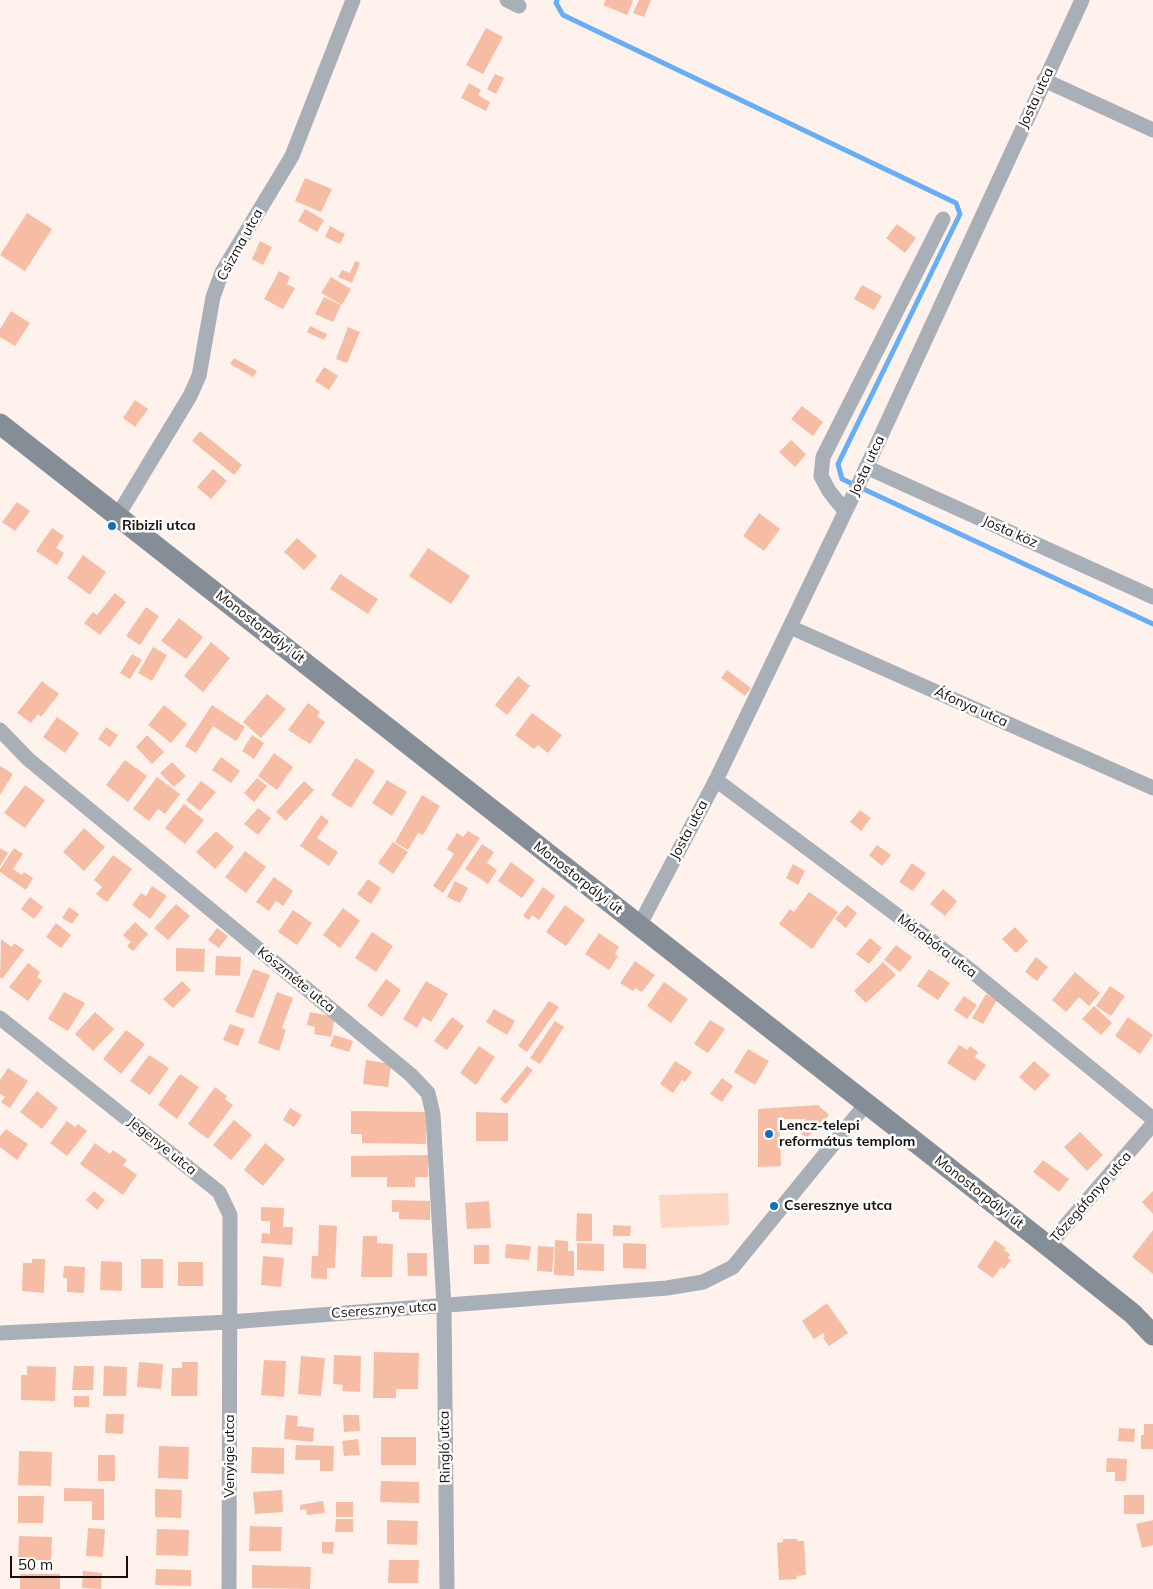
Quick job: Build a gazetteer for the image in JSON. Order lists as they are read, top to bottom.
{
  "streets": {
    "street": [
      "Josta utca",
      "Csizma utca",
      "Josta köz",
      "Monostorpályi út",
      "Áfonya utca",
      "Mórabóra utca",
      "Köszméte utca",
      "Jegenye utca",
      "Tőzegáfonya utca",
      "Cseresznye utca",
      "Ringló utca",
      "Venyige utca"
    ]
  },
  "crossings": [
    ["Josta utca", "Josta köz"],
    ["Josta utca", "Monostorpályi út"],
    ["Josta utca", "Áfonya utca"],
    ["Josta utca", "Mórabóra utca"],
    ["Csizma utca", "Monostorpályi út"],
    ["Monostorpályi út", "Tőzegáfonya utca"],
    ["Monostorpályi út", "Cseresznye utca"],
    ["Köszméte utca", "Cseresznye utca"],
    ["Köszméte utca", "Ringló utca"],
    ["Jegenye utca", "Cseresznye utca"],
    ["Jegenye utca", "Venyige utca"],
    ["Cseresznye utca", "Ringló utca"],
    ["Cseresznye utca", "Venyige utca"]
  ],
  "places": ["Ribizli utca", "Lencz-telepi református templom", "Cseresznye utca"],
  "scale_bar": "50 m"
}
